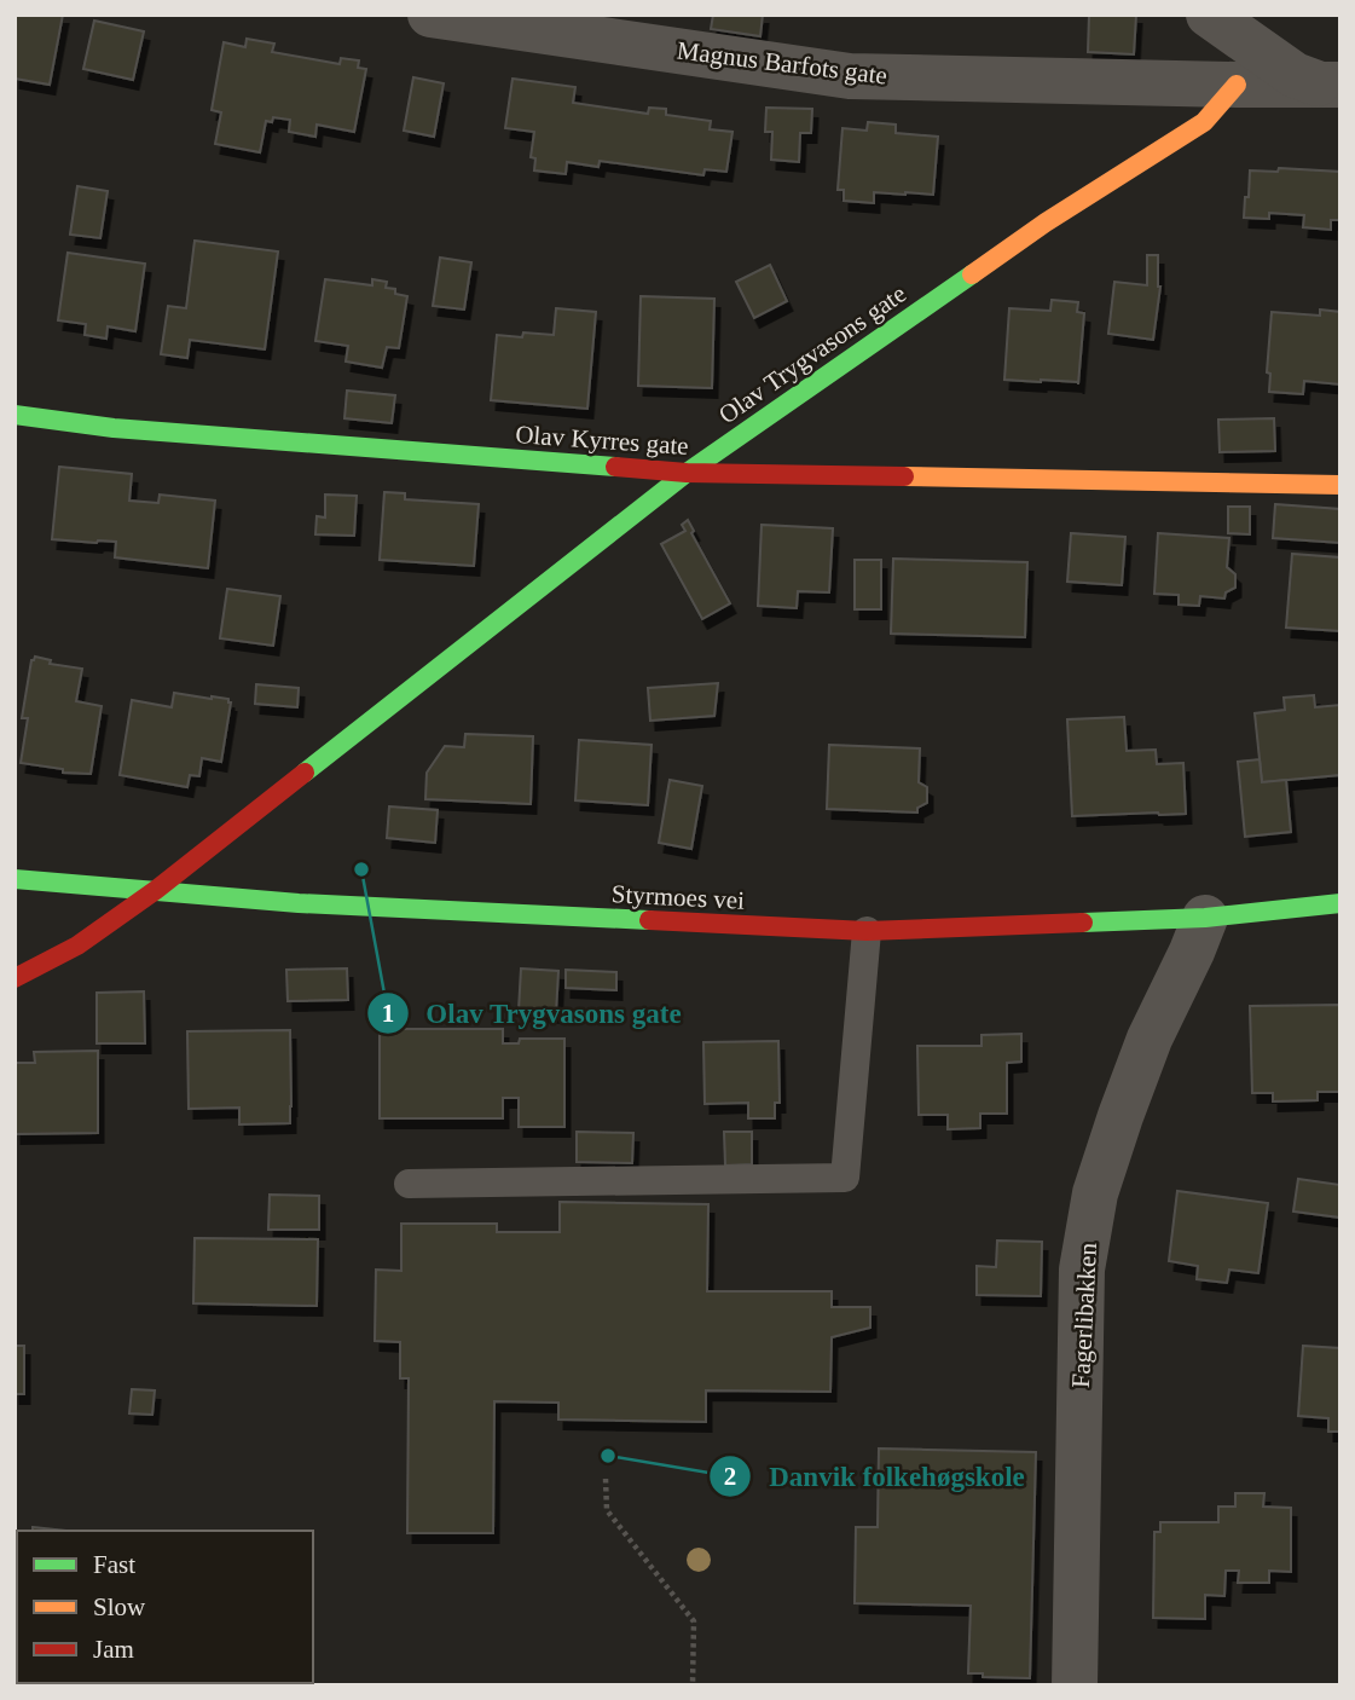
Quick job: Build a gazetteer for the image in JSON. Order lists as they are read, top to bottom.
{
  "streets": {
    "street": [
      "Magnus Barfots gate",
      "Olav Trygvasons gate",
      "Olav Kyrres gate",
      "Styrmoes vei",
      "Fagerlibakken"
    ]
  },
  "crossings": [
    ["Magnus Barfots gate", "Olav Trygvasons gate"],
    ["Olav Trygvasons gate", "Olav Kyrres gate"],
    ["Olav Trygvasons gate", "Styrmoes vei"],
    ["Styrmoes vei", "Fagerlibakken"]
  ],
  "places": ["Olav Trygvasons gate", "Danvik folkehøgskole"],
  "legend": ["Fast", "Slow", "Jam"]
}
